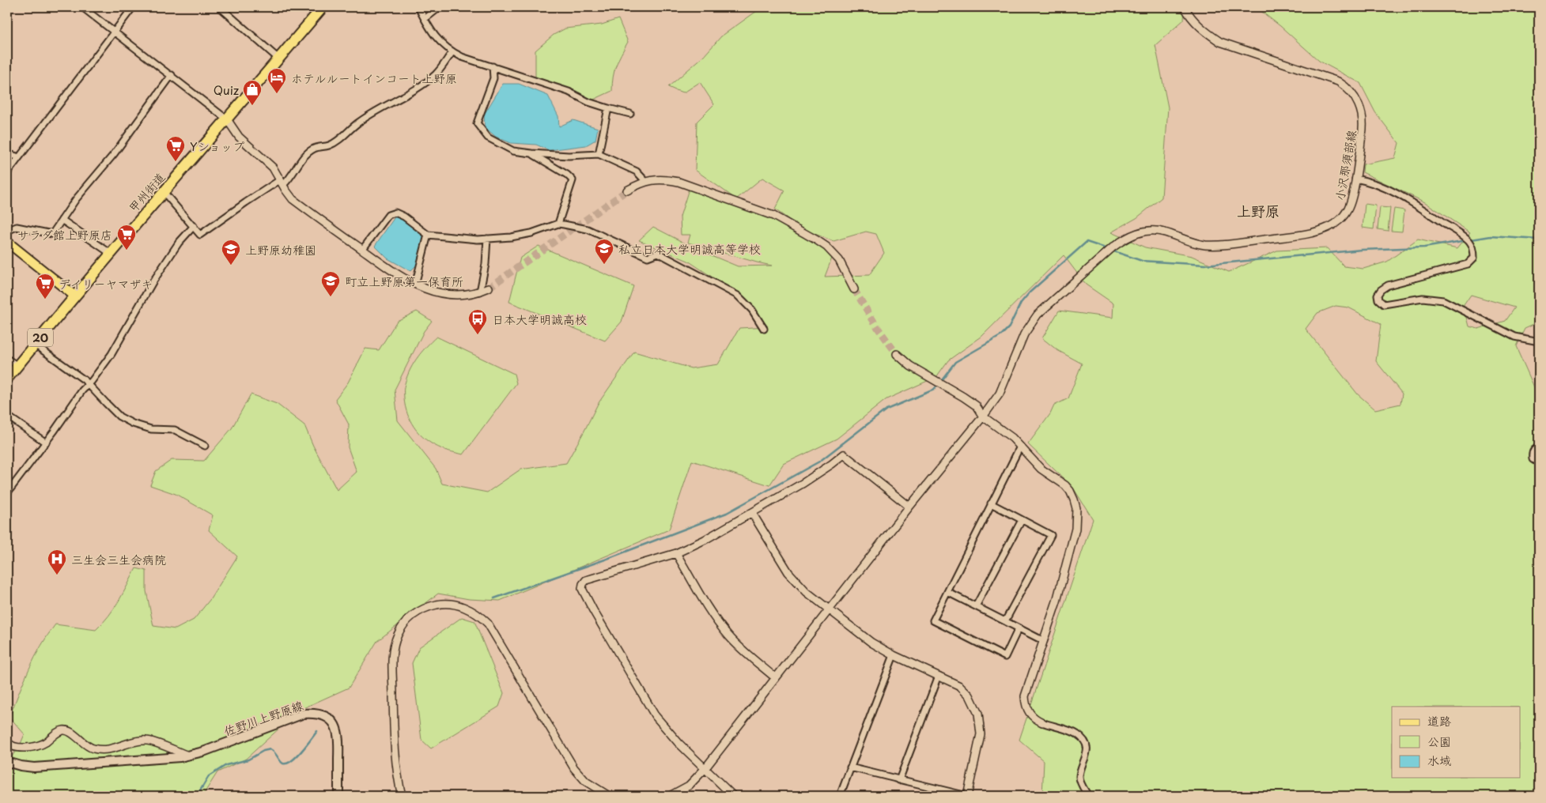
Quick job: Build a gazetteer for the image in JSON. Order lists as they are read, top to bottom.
{
  "streets": {
    "highway": ["甲州街道", "20"],
    "main road": ["佐野川上野原線"],
    "street": ["小沢那須部線"]
  },
  "districts": ["上野原"],
  "places": {
    "hotel": ["ホテルルートインコート上野原"],
    "shop": ["Quiz"],
    "supermarket": ["Yショップ", "サラダ館上野原店", "デイリーヤマザキ"],
    "school or university": ["私立日本大学明誠高等学校", "上野原幼稚園", "町立上野原第一保育所"],
    "bus stop": ["日本大学明誠高校"],
    "hospital": ["三生会三生会病院"]
  },
  "legend": ["道路", "公園", "水域"]
}
